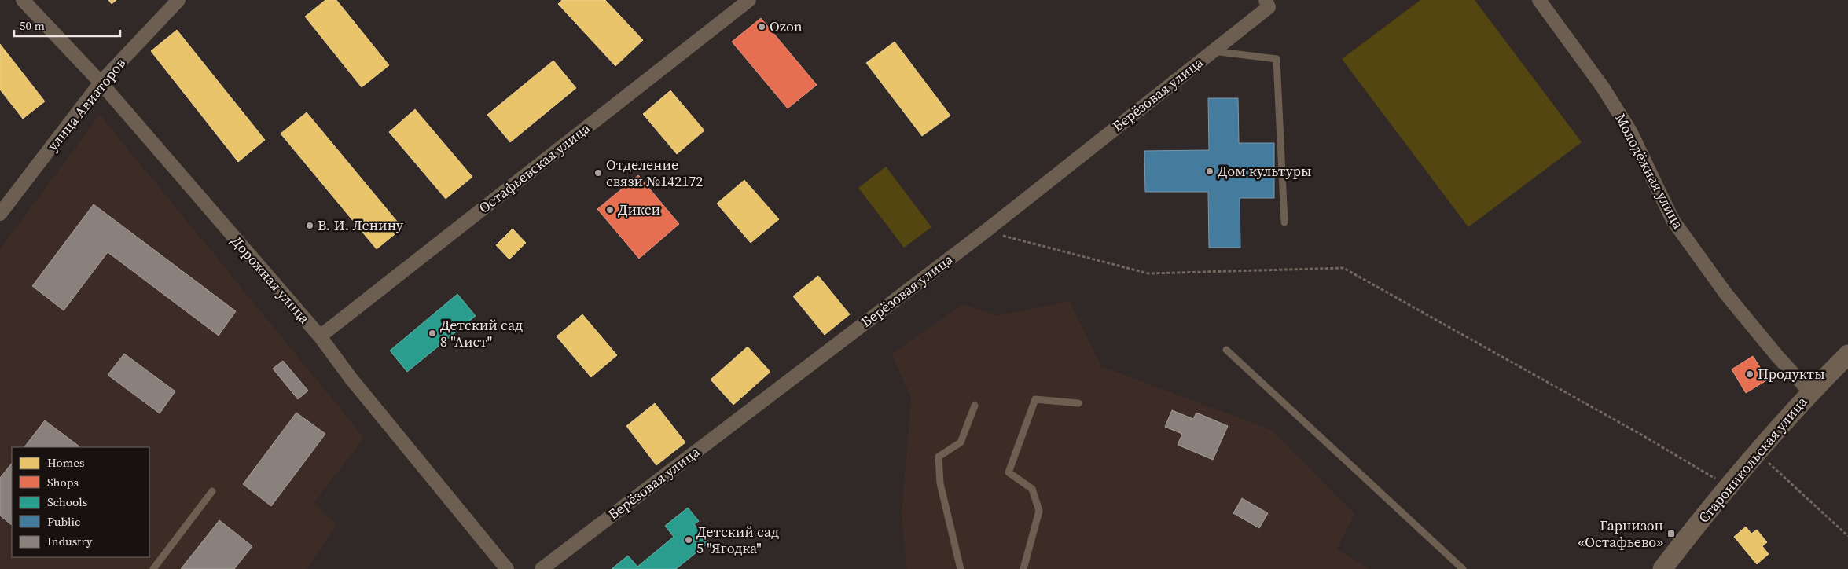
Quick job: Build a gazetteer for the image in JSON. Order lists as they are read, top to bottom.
{
  "streets": {
    "street": [
      "Берёзовая улица",
      "улица Авиаторов",
      "Остафьевская улица",
      "Молодёжная улица",
      "Дорожная улица",
      "Староникольская улица"
    ]
  },
  "crossings": [
    ["улица Авиаторов", "Дорожная улица"],
    ["Остафьевская улица", "Дорожная улица"],
    ["Молодёжная улица", "Староникольская улица"]
  ],
  "places": {
    "other": [
      "Ozon",
      "Дом культуры",
      "Отделение связи №142172",
      "Дикси",
      "В. И. Ленину",
      "Детский сад 8 \"Аист\"",
      "Продукты",
      "Детский сад 5 \"Ягодка\""
    ],
    "transit": ["Гарнизон «Остафьево»"]
  },
  "legend": [
    "Homes",
    "Shops",
    "Schools",
    "Public",
    "Industry"
  ],
  "scale_bar": "50 m"
}
